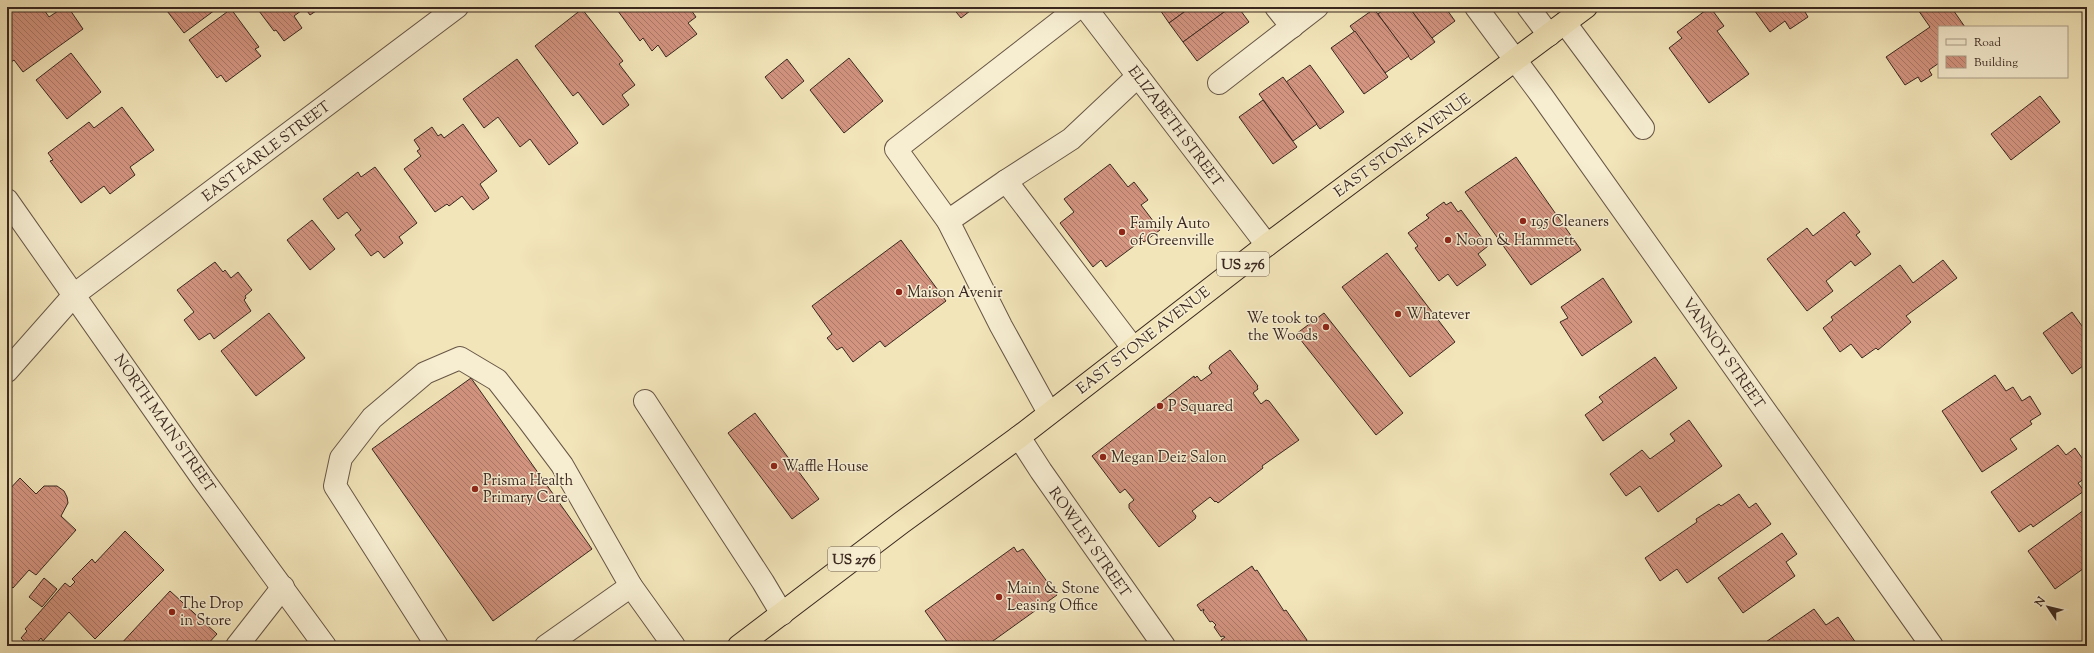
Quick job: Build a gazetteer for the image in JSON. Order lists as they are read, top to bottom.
{
  "streets": {
    "highway": ["EAST STONE AVENUE", "US 276"],
    "street": [
      "ELIZABETH STREET",
      "EAST EARLE STREET",
      "VANNOY STREET",
      "NORTH MAIN STREET",
      "ROWLEY STREET"
    ]
  },
  "crossings": [
    ["ELIZABETH STREET", "EAST STONE AVENUE"],
    ["EAST STONE AVENUE", "VANNOY STREET"],
    ["EAST STONE AVENUE", "ROWLEY STREET"],
    ["EAST EARLE STREET", "NORTH MAIN STREET"]
  ],
  "places": [
    "195 Cleaners",
    "Family Auto of Greenville",
    "Noon & Hammett",
    "Maison Avenir",
    "Whatever",
    "We took to the Woods",
    "P Squared",
    "Megan Deiz Salon",
    "Waffle House",
    "Prisma Health Primary Care",
    "Main & Stone Leasing Office",
    "The Drop in Store"
  ],
  "legend": ["Road", "Building"],
  "north": "top left"
}
